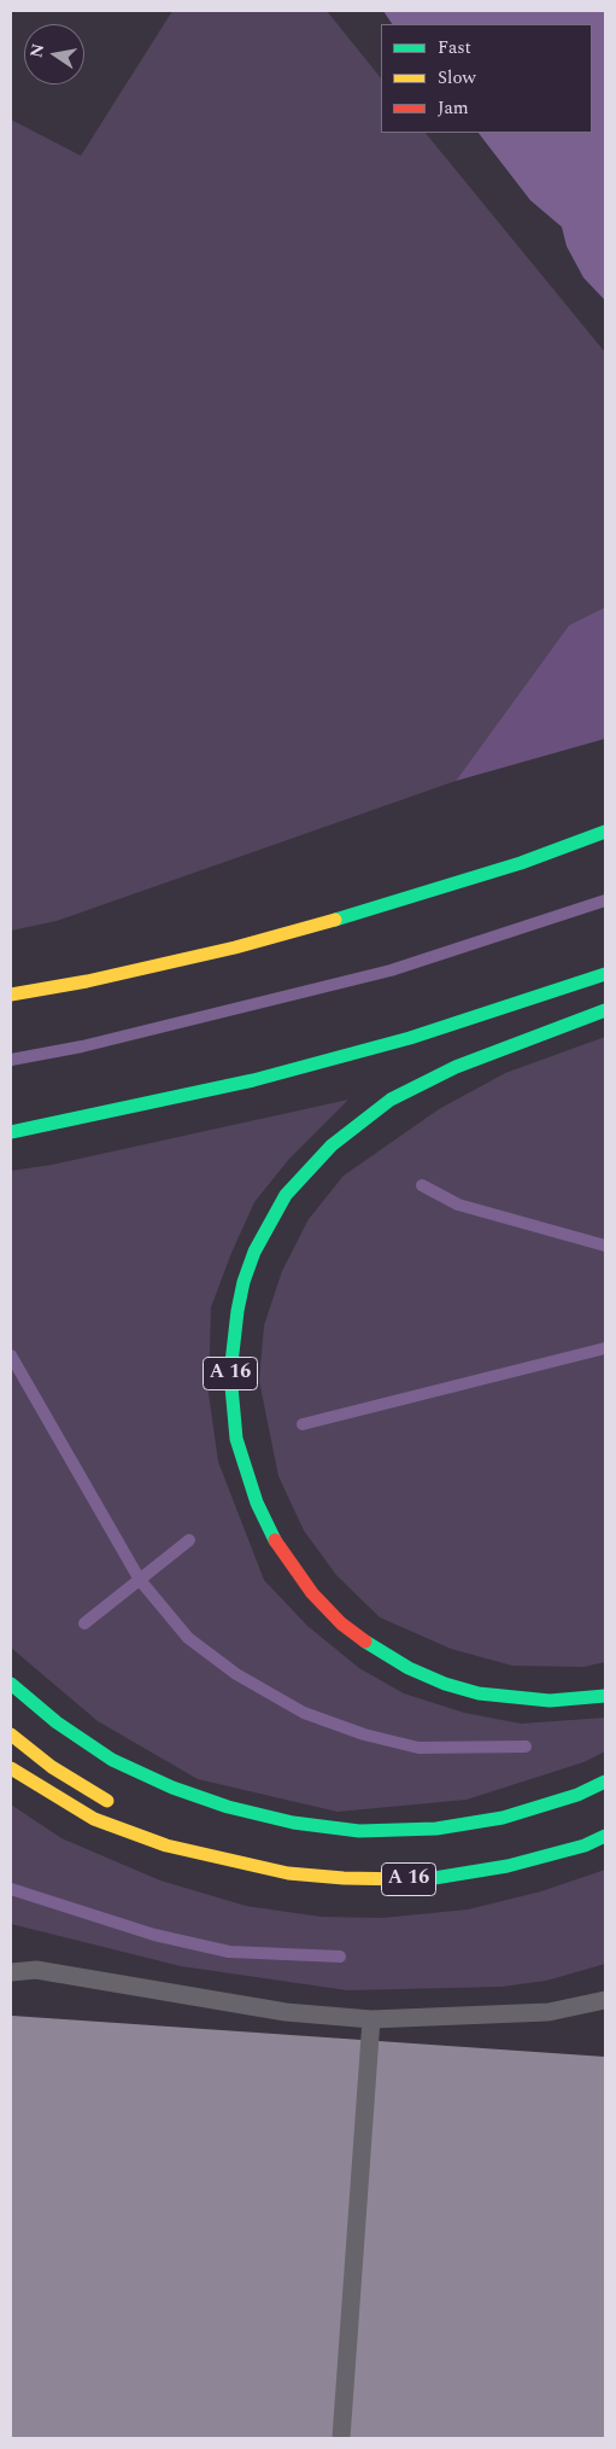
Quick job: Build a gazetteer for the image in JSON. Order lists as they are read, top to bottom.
{
  "streets": {
    "highway": ["A 16"]
  },
  "legend": ["Fast", "Slow", "Jam"],
  "north": "left"
}
